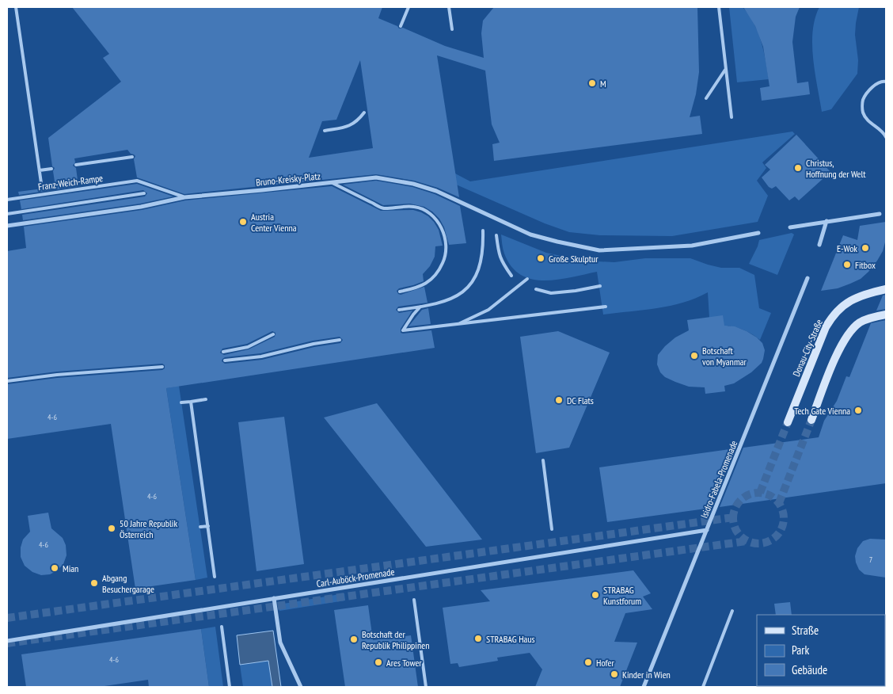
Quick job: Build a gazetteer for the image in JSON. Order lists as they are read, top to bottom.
{
  "streets": {
    "main road": ["Donau-City-Straße"],
    "street": ["Bruno-Kreisky-Platz", "Isidro-Fabela-Promenade", "Carl-Auböck-Promenade"],
    "lane": ["Franz-Weich-Rampe"]
  },
  "crossings": [
    ["Bruno-Kreisky-Platz", "Franz-Weich-Rampe"],
    ["Isidro-Fabela-Promenade", "Carl-Auböck-Promenade"]
  ],
  "places": [
    "M",
    "Christus, Hoffnung der Welt",
    "Austria Center Vienna",
    "E-Wok",
    "Große Skulptur",
    "Fitbox",
    "Botschaft von Myanmar",
    "DC Flats",
    "Tech Gate Vienna",
    "50 Jahre Republik Österreich",
    "Mian",
    "Abgang Besuchergarage",
    "STRABAG Kunstforum",
    "STRABAG Haus",
    "Botschaft der Republik Philippinen",
    "Ares Tower",
    "Hofer",
    "Kinder in Wien"
  ],
  "house_numbers": [
    "4-6",
    "4-6",
    "4-6",
    "7",
    "4-6"
  ],
  "legend": ["Straße", "Park", "Gebäude"]
}
